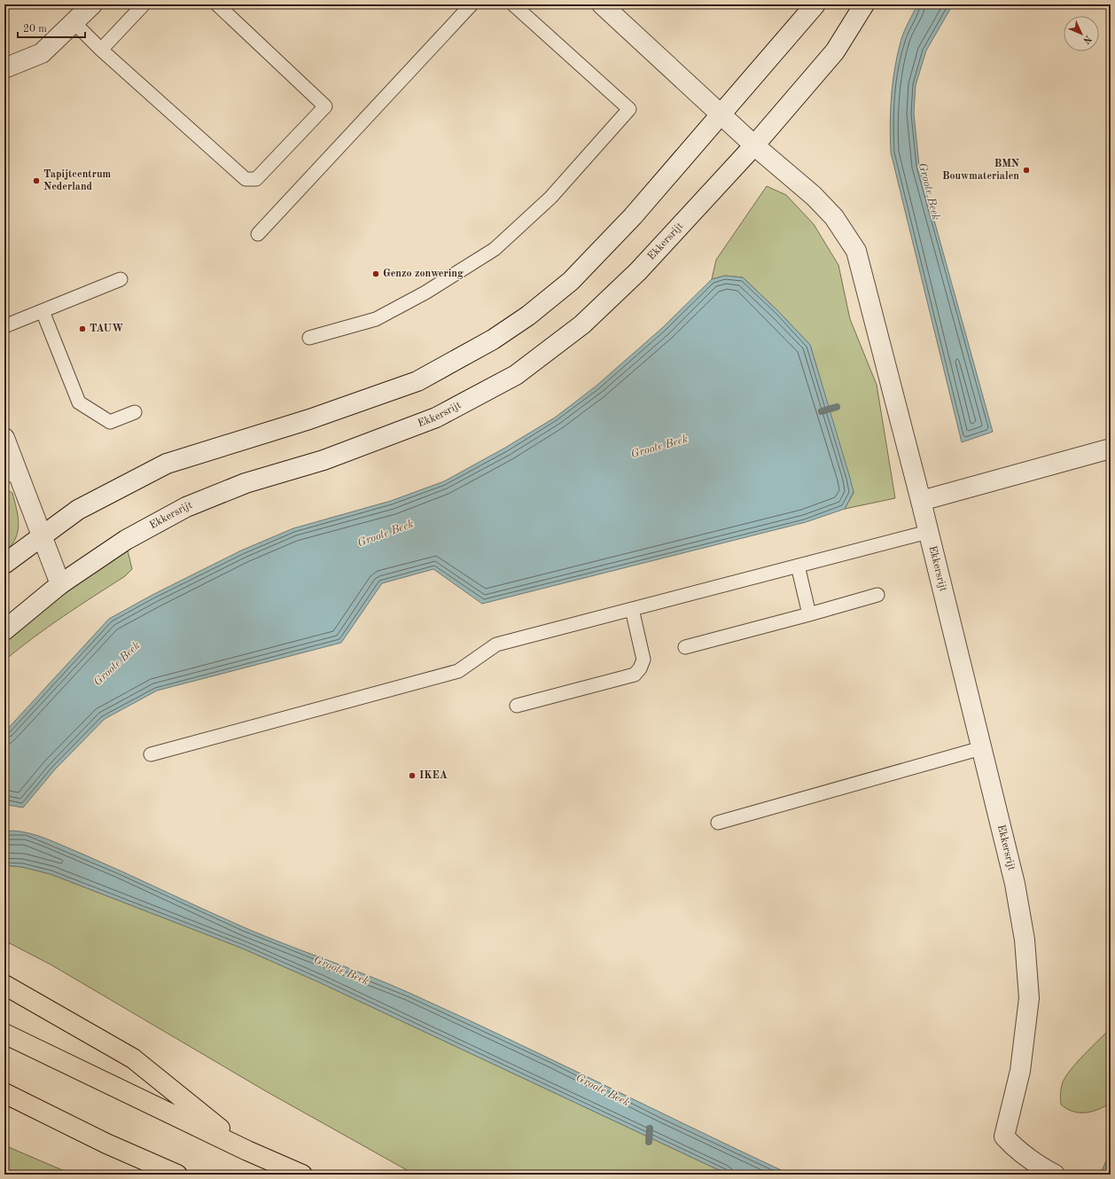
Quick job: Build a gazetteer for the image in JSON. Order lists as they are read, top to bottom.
{
  "streets": {
    "main road": ["Ekkersrijt"]
  },
  "water": ["Groote Beek"],
  "places": [
    "BMN Bouwmaterialen",
    "Tapijtcentrum Nederland",
    "Genzo zonwering",
    "TAUW",
    "IKEA"
  ],
  "scale_bar": "20 m",
  "north": "bottom right"
}
